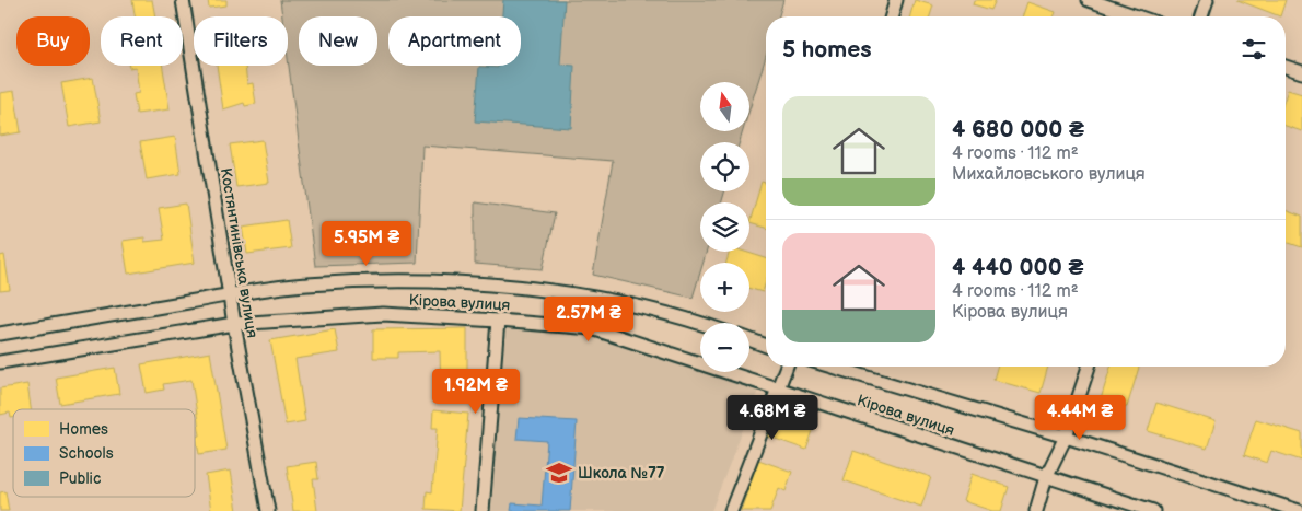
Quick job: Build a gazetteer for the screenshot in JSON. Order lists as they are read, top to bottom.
{
  "streets": {
    "street": ["Костянтинівська вулиця", "Кірова вулиця"]
  },
  "crossings": [
    ["Костянтинівська вулиця", "Кірова вулиця"]
  ],
  "places": {
    "school or university": ["Школа №77"]
  },
  "legend": ["Homes", "Schools", "Public"],
  "north": "top",
  "page": {
    "chip": [
      "Buy",
      "Rent",
      "Filters",
      "New",
      "Apartment"
    ],
    "heading": "5 homes",
    "map_buttons": ["+", "−"],
    "list": [
      {
        "name": "4 680 000 ₴",
        "note": "4 rooms · 112 m² · Михайловського вулиця"
      },
      {
        "name": "4 440 000 ₴",
        "note": "4 rooms · 112 m² · Кірова вулиця"
      }
    ],
    "price": [
      "5.95M ₴",
      "2.57M ₴",
      "1.92M ₴",
      "4.68M ₴",
      "4.44M ₴"
    ]
  }
}
